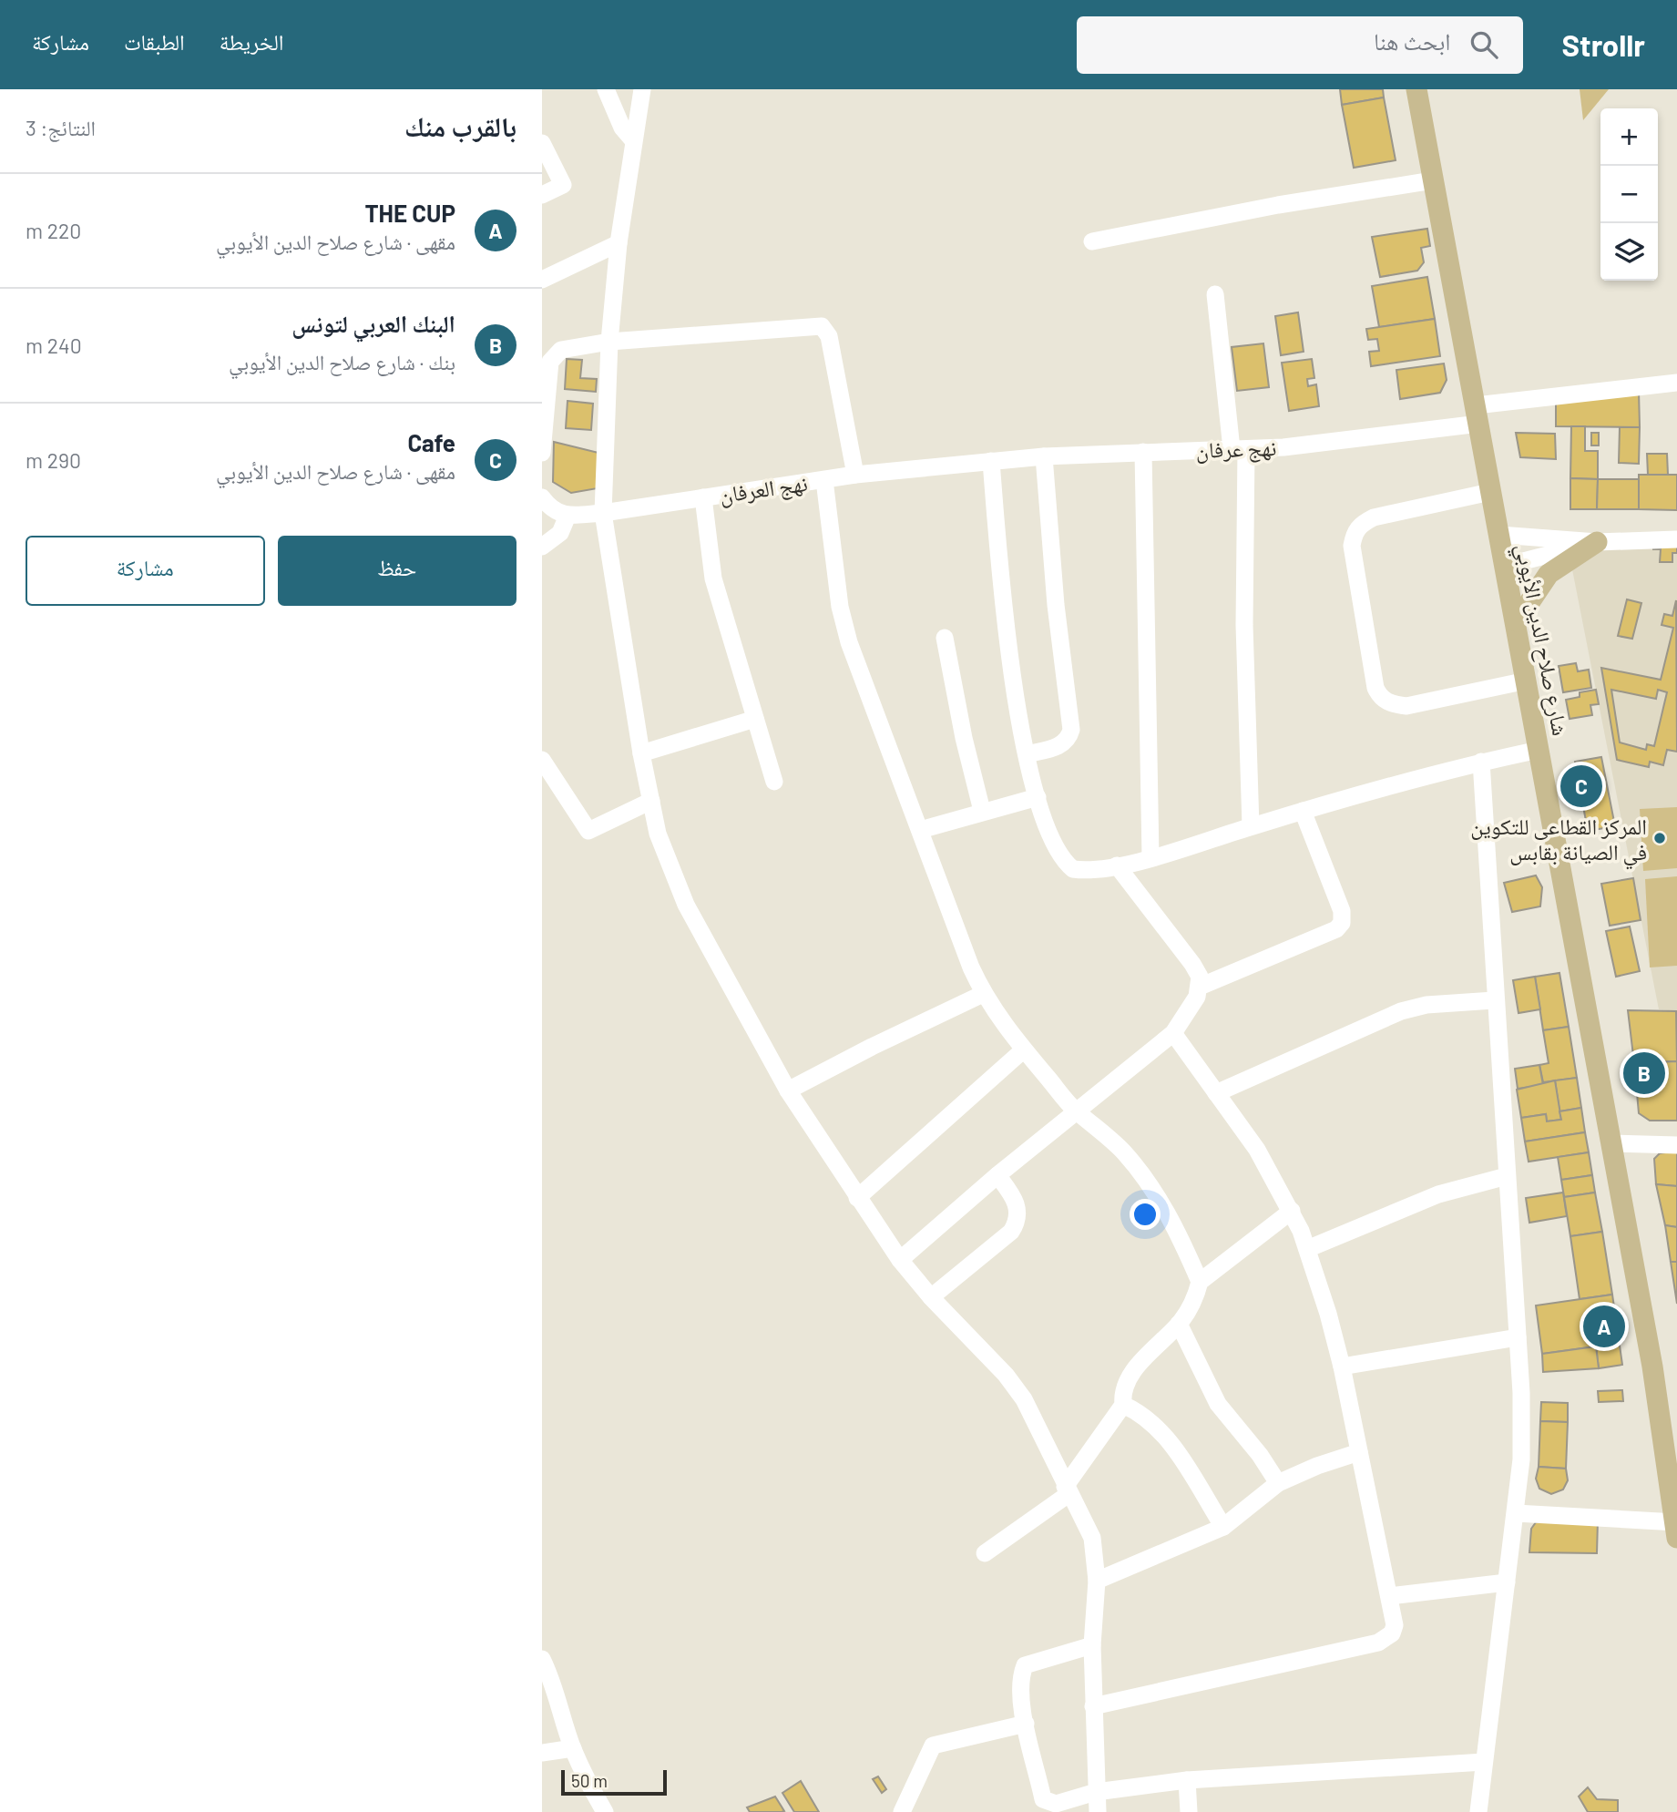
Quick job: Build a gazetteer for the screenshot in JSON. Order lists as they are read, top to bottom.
{
  "streets": {
    "main road": ["شارع صلاح الدين الأيوبي"],
    "street": ["نهج عرفان", "نهج العرفان"]
  },
  "crossings": [
    ["نهج عرفان", "نهج العرفان"],
    ["نهج عرفان", "شارع صلاح الدين الأيوبي"]
  ],
  "places": ["المركز القطاعى للتكوين في الصيانة بقابس"],
  "scale_bar": "50 m",
  "page": {
    "header": "Strollr",
    "search": "ابحث هنا",
    "nav": ["الخريطة", "الطبقات", "مشاركة"],
    "heading": ["بالقرب منك", "النتائج: 3"],
    "map_buttons": ["+", "−"],
    "list": [
      {
        "mark": "A",
        "name": "THE CUP",
        "note": "مقهى · شارع صلاح الدين الأيوبي",
        "value": "220 m"
      },
      {
        "mark": "B",
        "name": "البنك العربي لتونس",
        "note": "بنك · شارع صلاح الدين الأيوبي",
        "value": "240 m"
      },
      {
        "mark": "C",
        "name": "Cafe",
        "note": "مقهى · شارع صلاح الدين الأيوبي",
        "value": "290 m"
      }
    ],
    "buttons": ["حفظ", "مشاركة"],
    "pins": ["C", "B", "A"],
    "scale": "50 m"
  }
}
